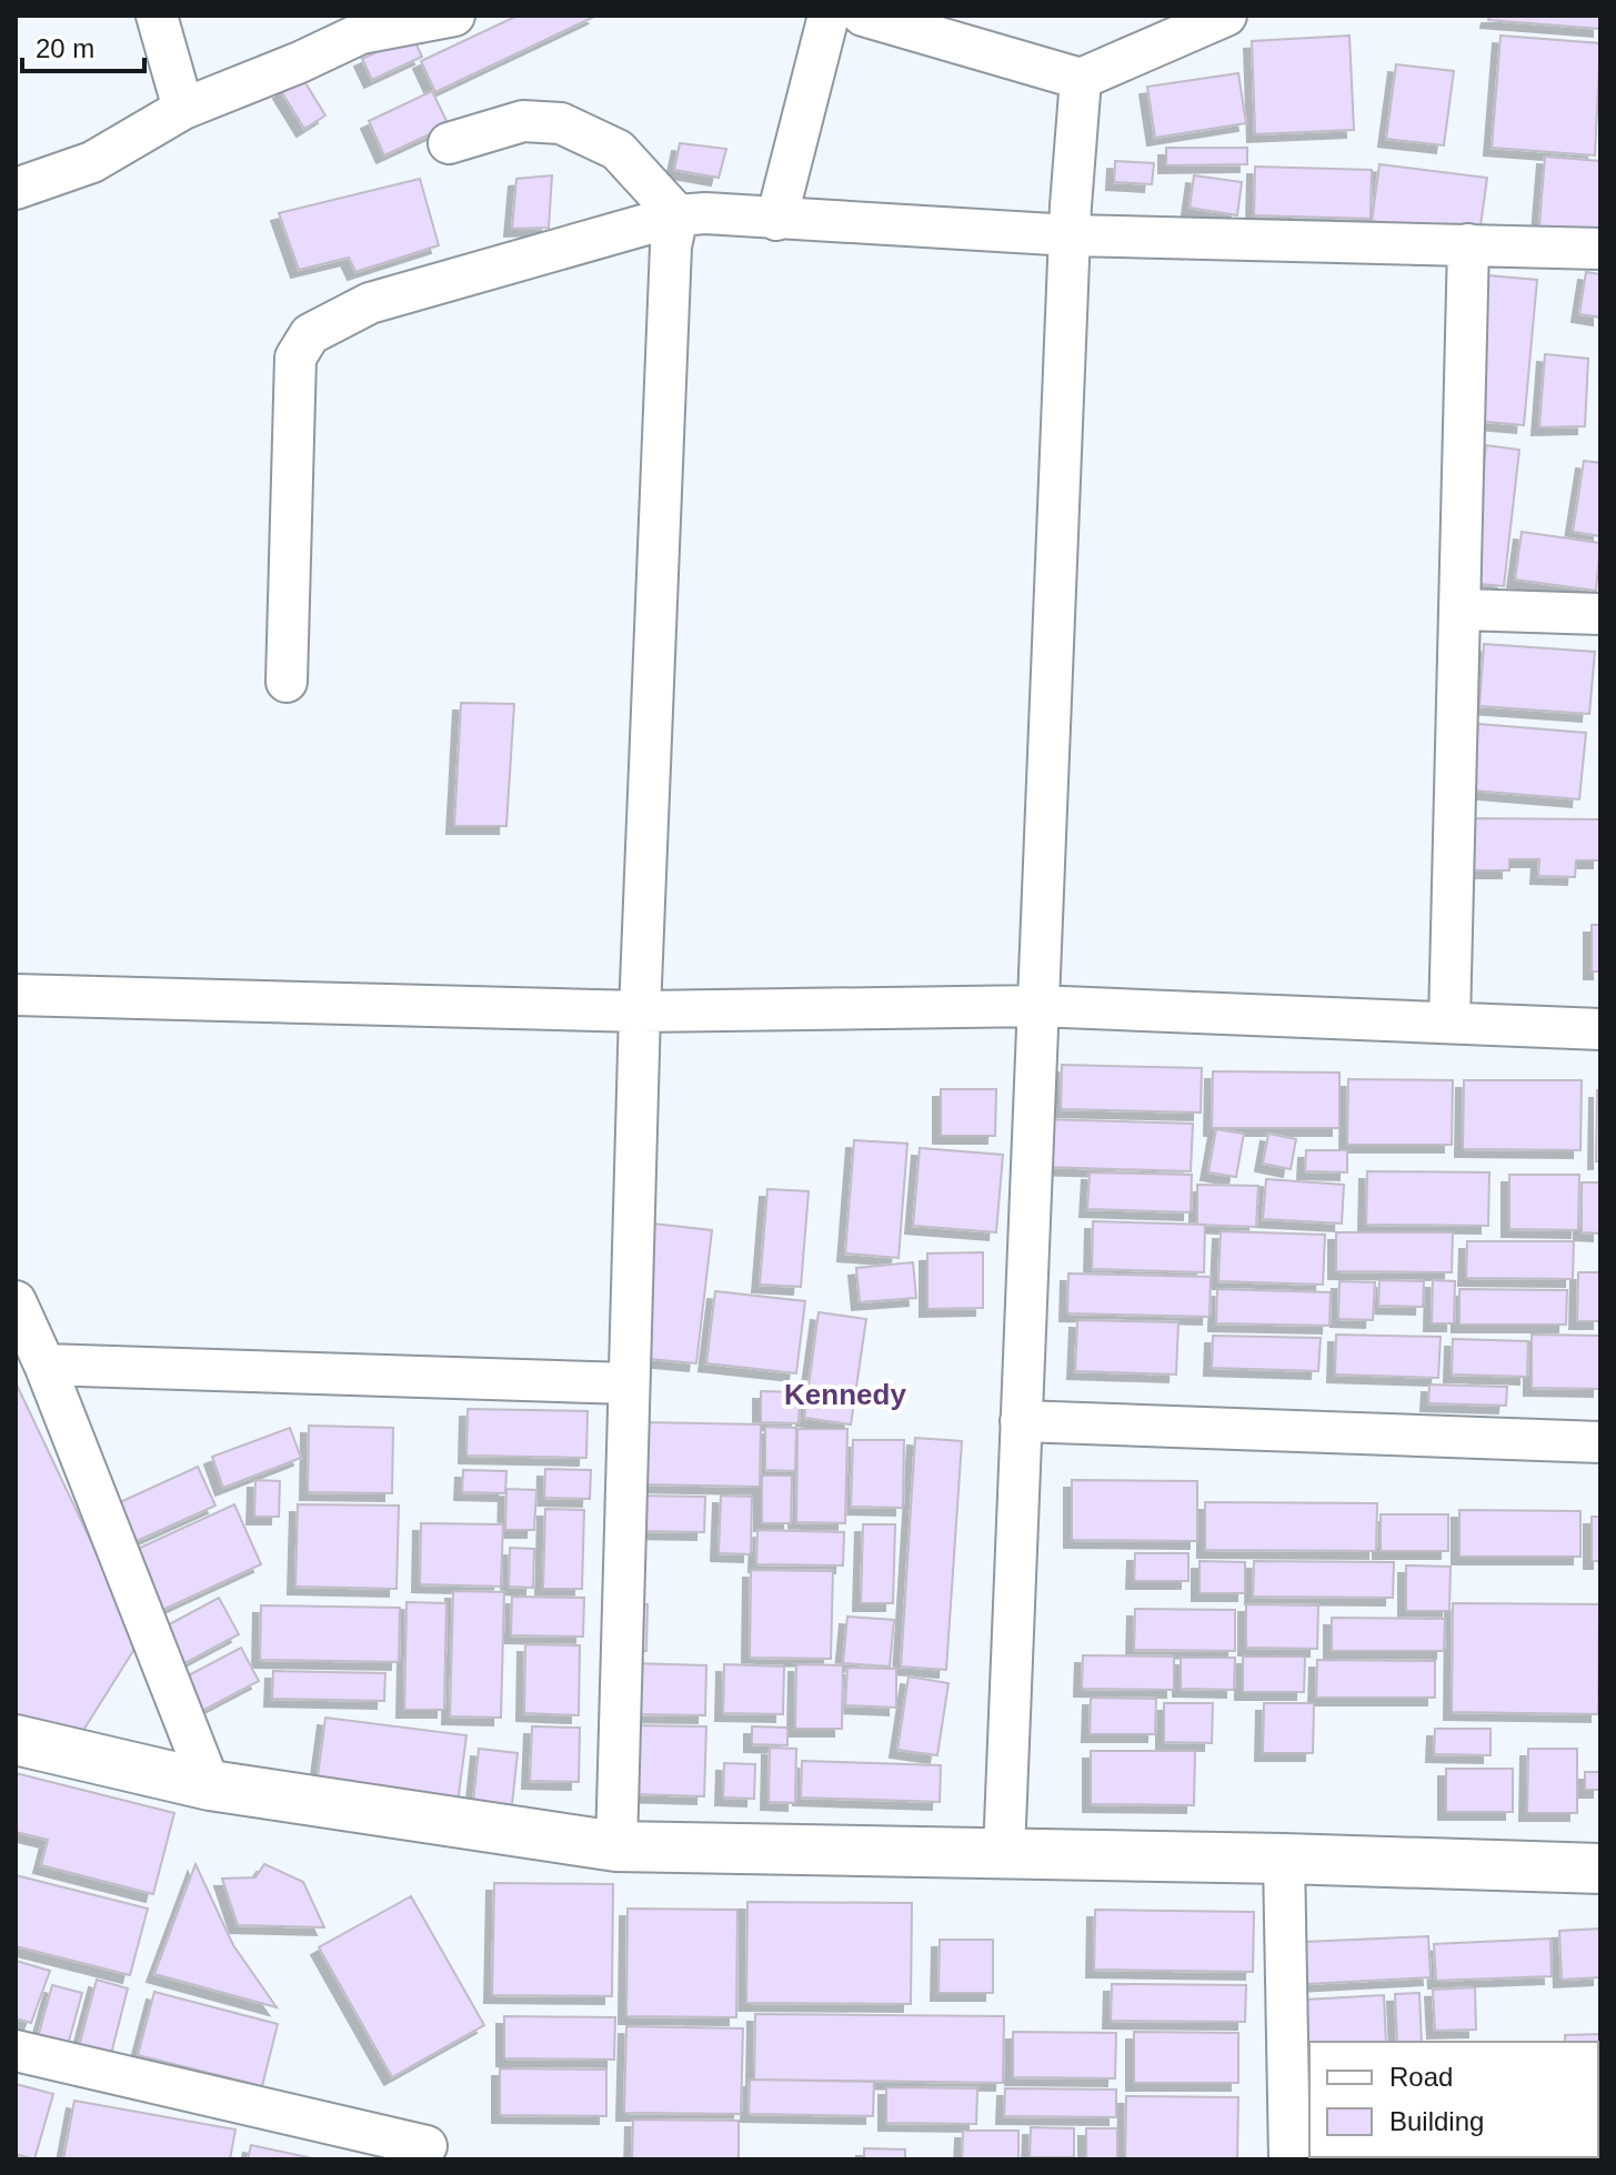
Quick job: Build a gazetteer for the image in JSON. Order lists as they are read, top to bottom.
{
  "districts": ["Kennedy"],
  "legend": ["Road", "Building"],
  "scale_bar": "20 m"
}
